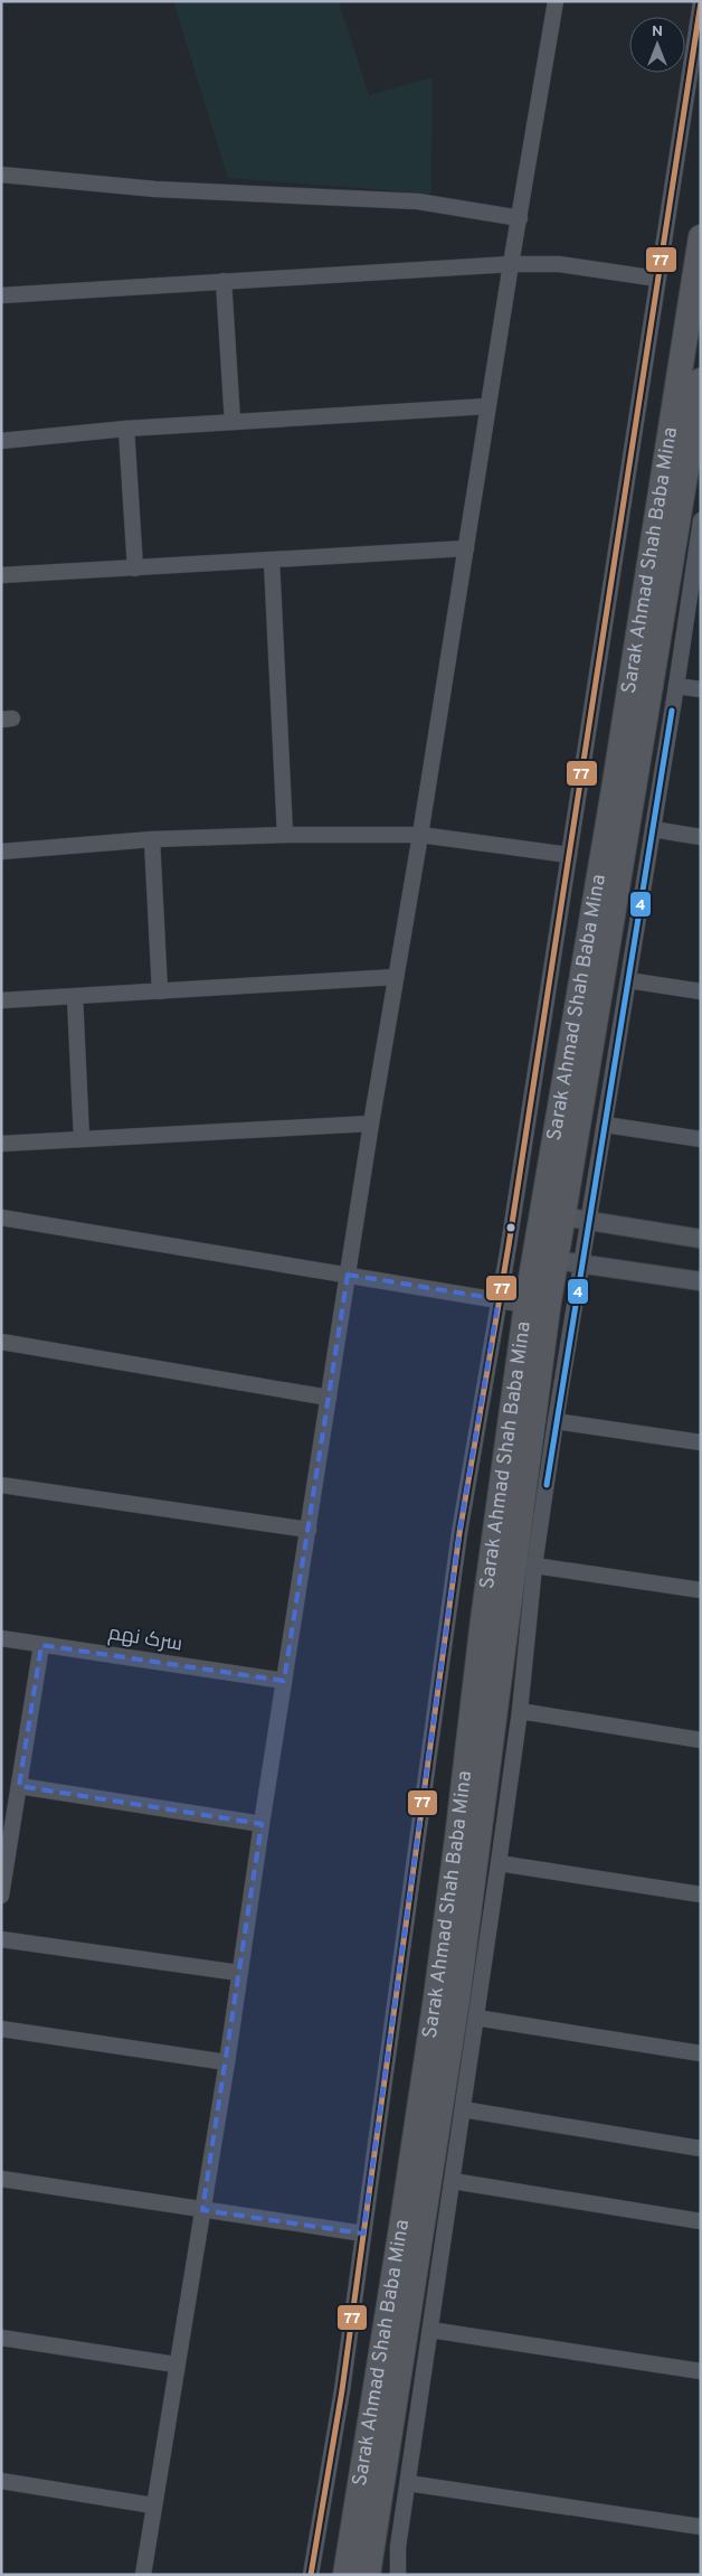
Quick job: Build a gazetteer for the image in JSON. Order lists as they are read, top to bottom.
{
  "streets": {
    "highway": ["Sarak Ahmad Shah Baba Mina"],
    "street": ["سرک نهم"]
  },
  "lines": ["transit line 77", "transit line 4"],
  "north": "top"
}
